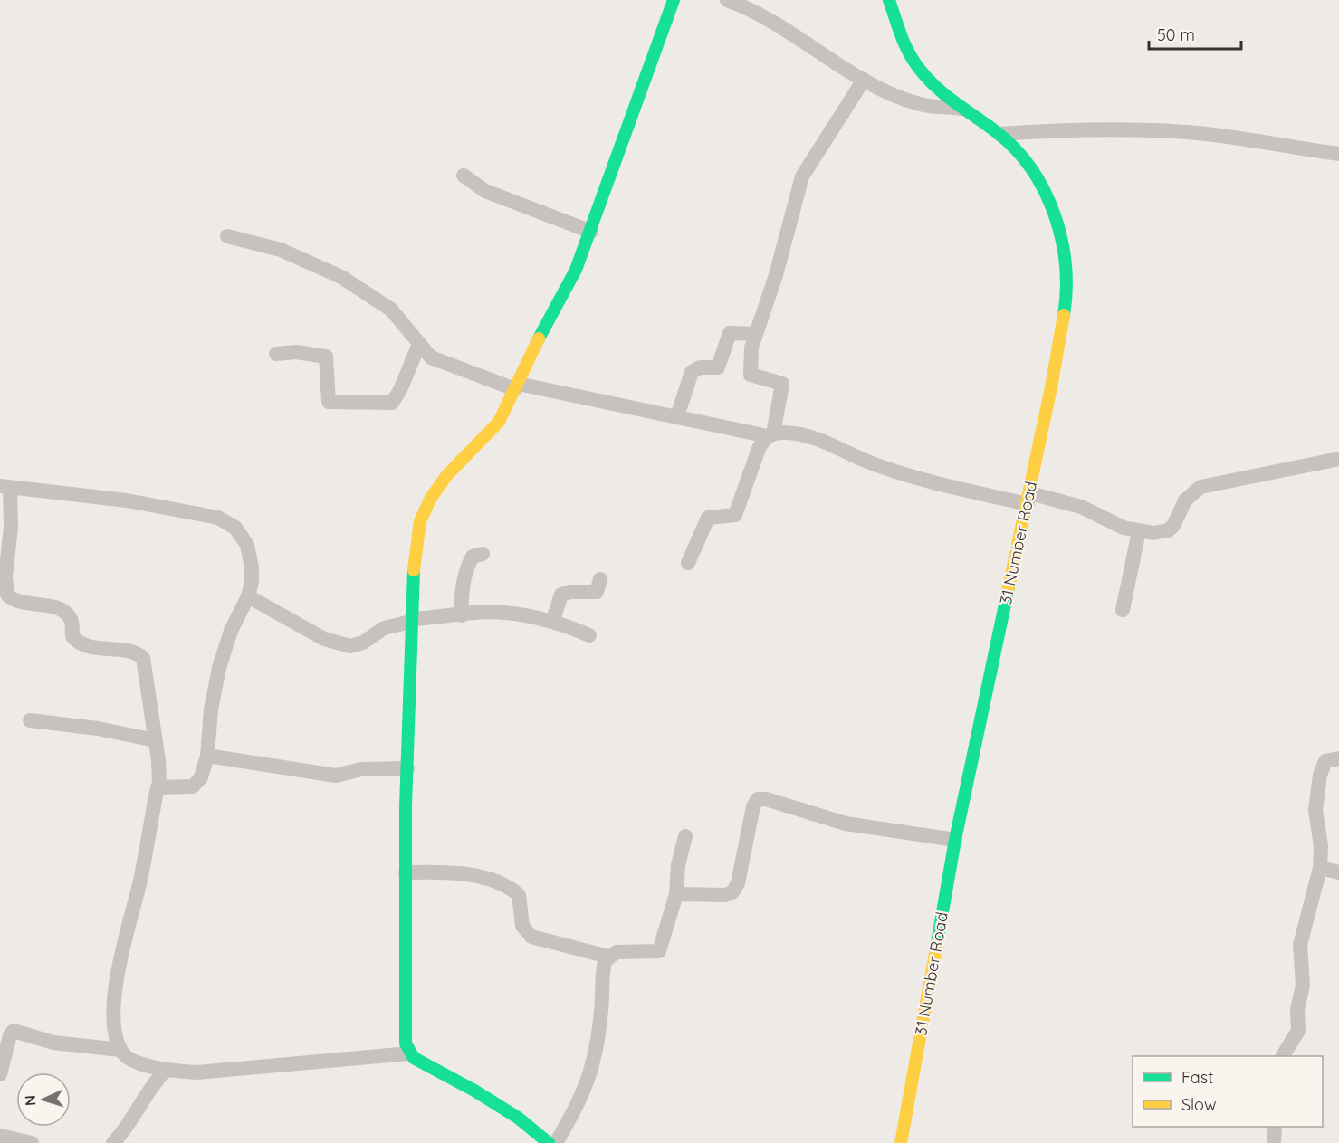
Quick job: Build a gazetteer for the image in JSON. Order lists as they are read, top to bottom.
{
  "streets": {
    "street": ["31 Number Road"]
  },
  "legend": ["Fast", "Slow"],
  "scale_bar": "50 m",
  "north": "left"
}
